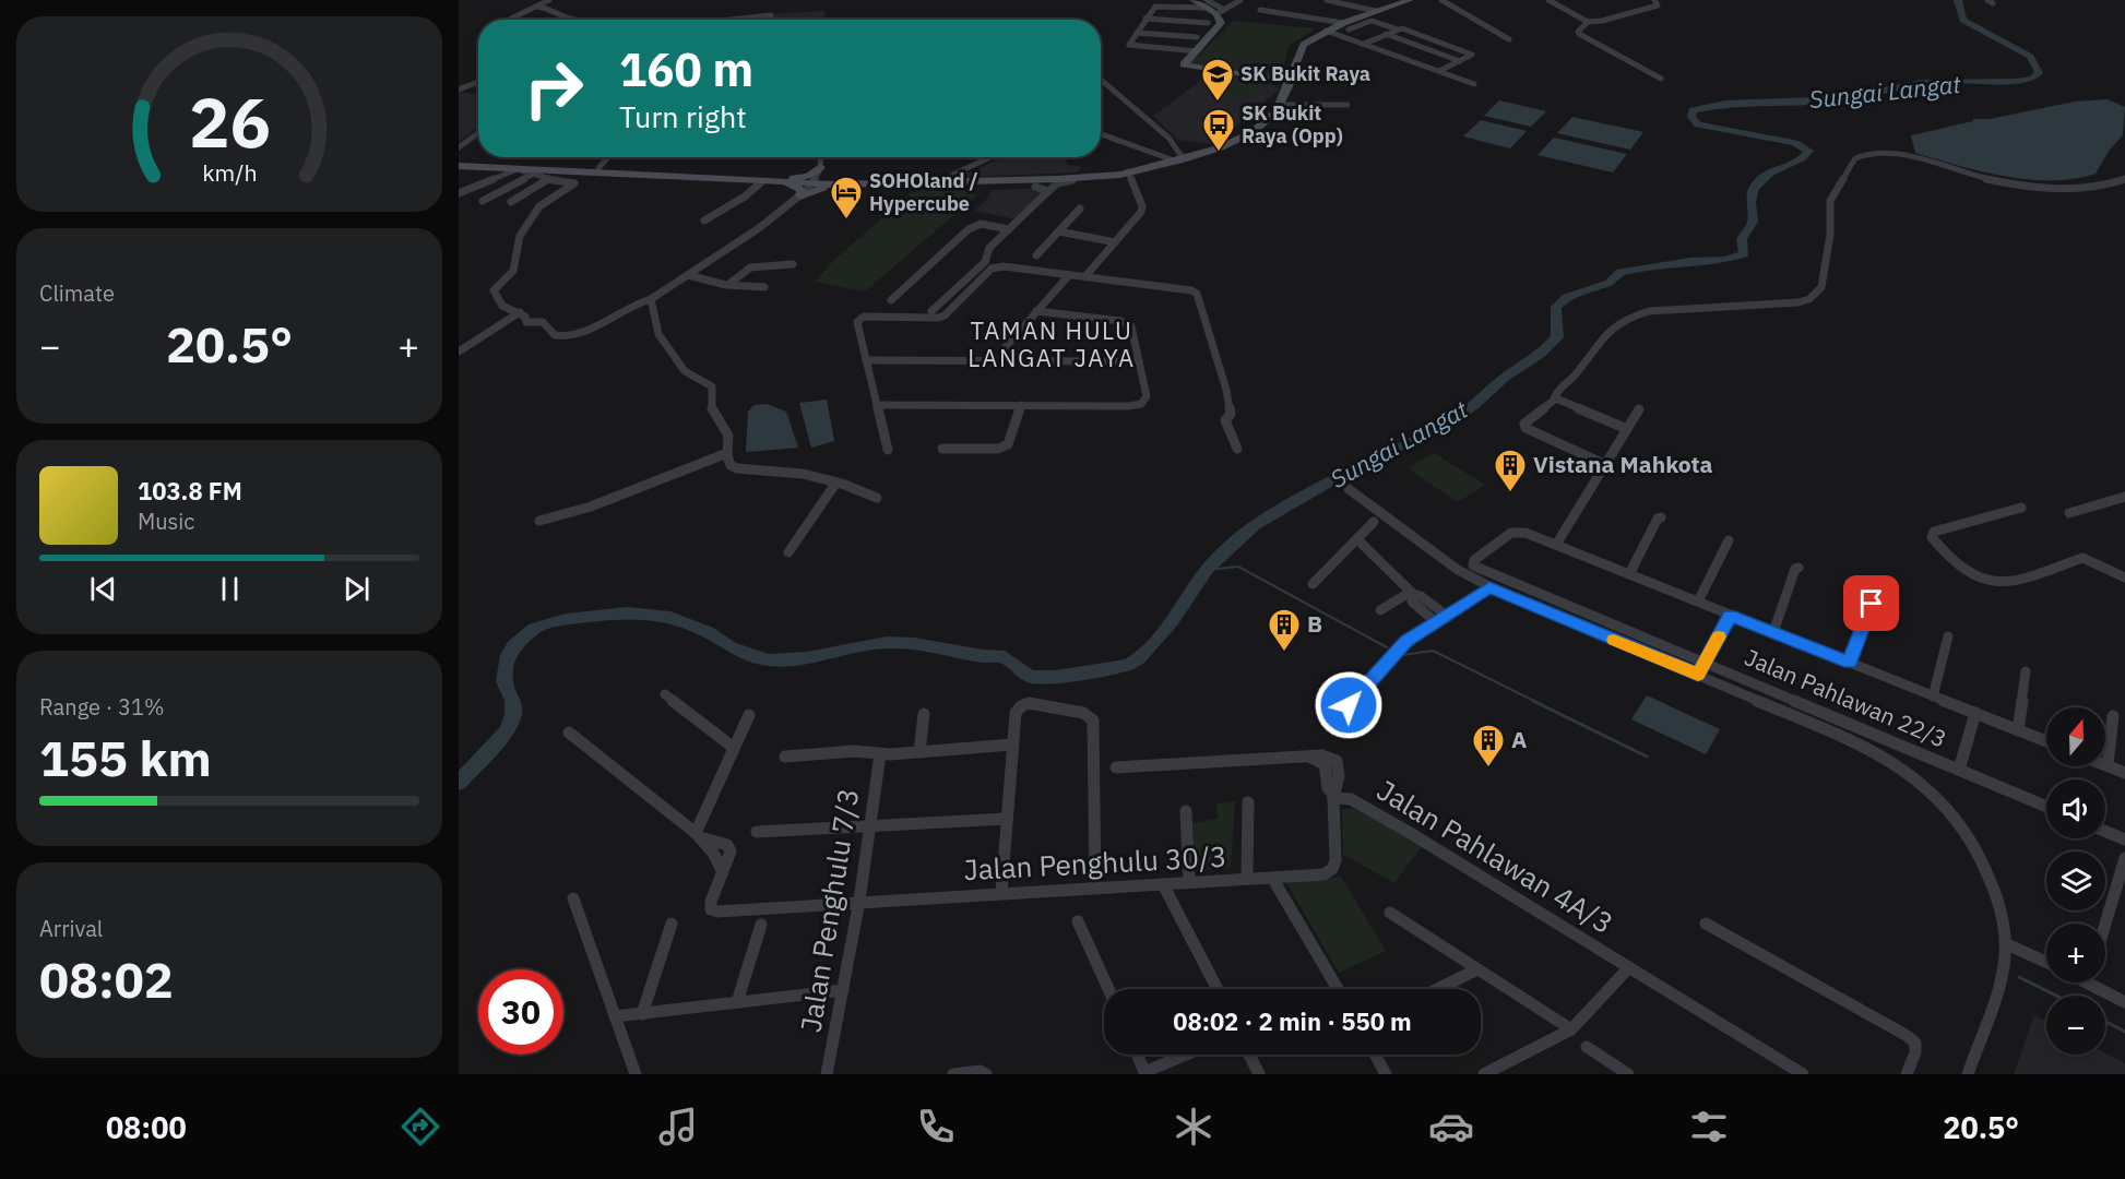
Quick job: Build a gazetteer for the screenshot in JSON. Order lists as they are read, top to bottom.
{
  "streets": {
    "street": [
      "Jalan Pahlawan 22/3",
      "Jalan Pahlawan 4A/3",
      "Jalan Penghulu 30/3",
      "Jalan Penghulu 7/3"
    ]
  },
  "crossings": [
    ["Jalan Pahlawan 4A/3", "Jalan Penghulu 30/3"],
    ["Jalan Penghulu 30/3", "Jalan Penghulu 7/3"]
  ],
  "districts": ["TAMAN HULU LANGAT JAYA"],
  "water": ["Sungai Langat"],
  "places": {
    "school or university": ["SK Bukit Raya"],
    "bus stop": ["SK Bukit Raya (Opp)"],
    "hotel": ["SOHOland / Hypercube"],
    "building": ["Vistana Mahkota", "B", "A"]
  },
  "north": "top",
  "page": {
    "turn": ["160 m", "Turn right"],
    "tile": [
      "Climate",
      ["Range · 31%", "155 km"],
      ["Arrival", "08:02"]
    ],
    "heat": ["−", "20.5°", "+"],
    "song": ["103.8 FM", "Music"],
    "map_buttons": ["+", "−"],
    "limit": "30",
    "trip": "08:02 · 2 min · 550 m",
    "tabs": ["08:00", "20.5°"],
    "gauge": ["26", "km/h"]
  }
}
